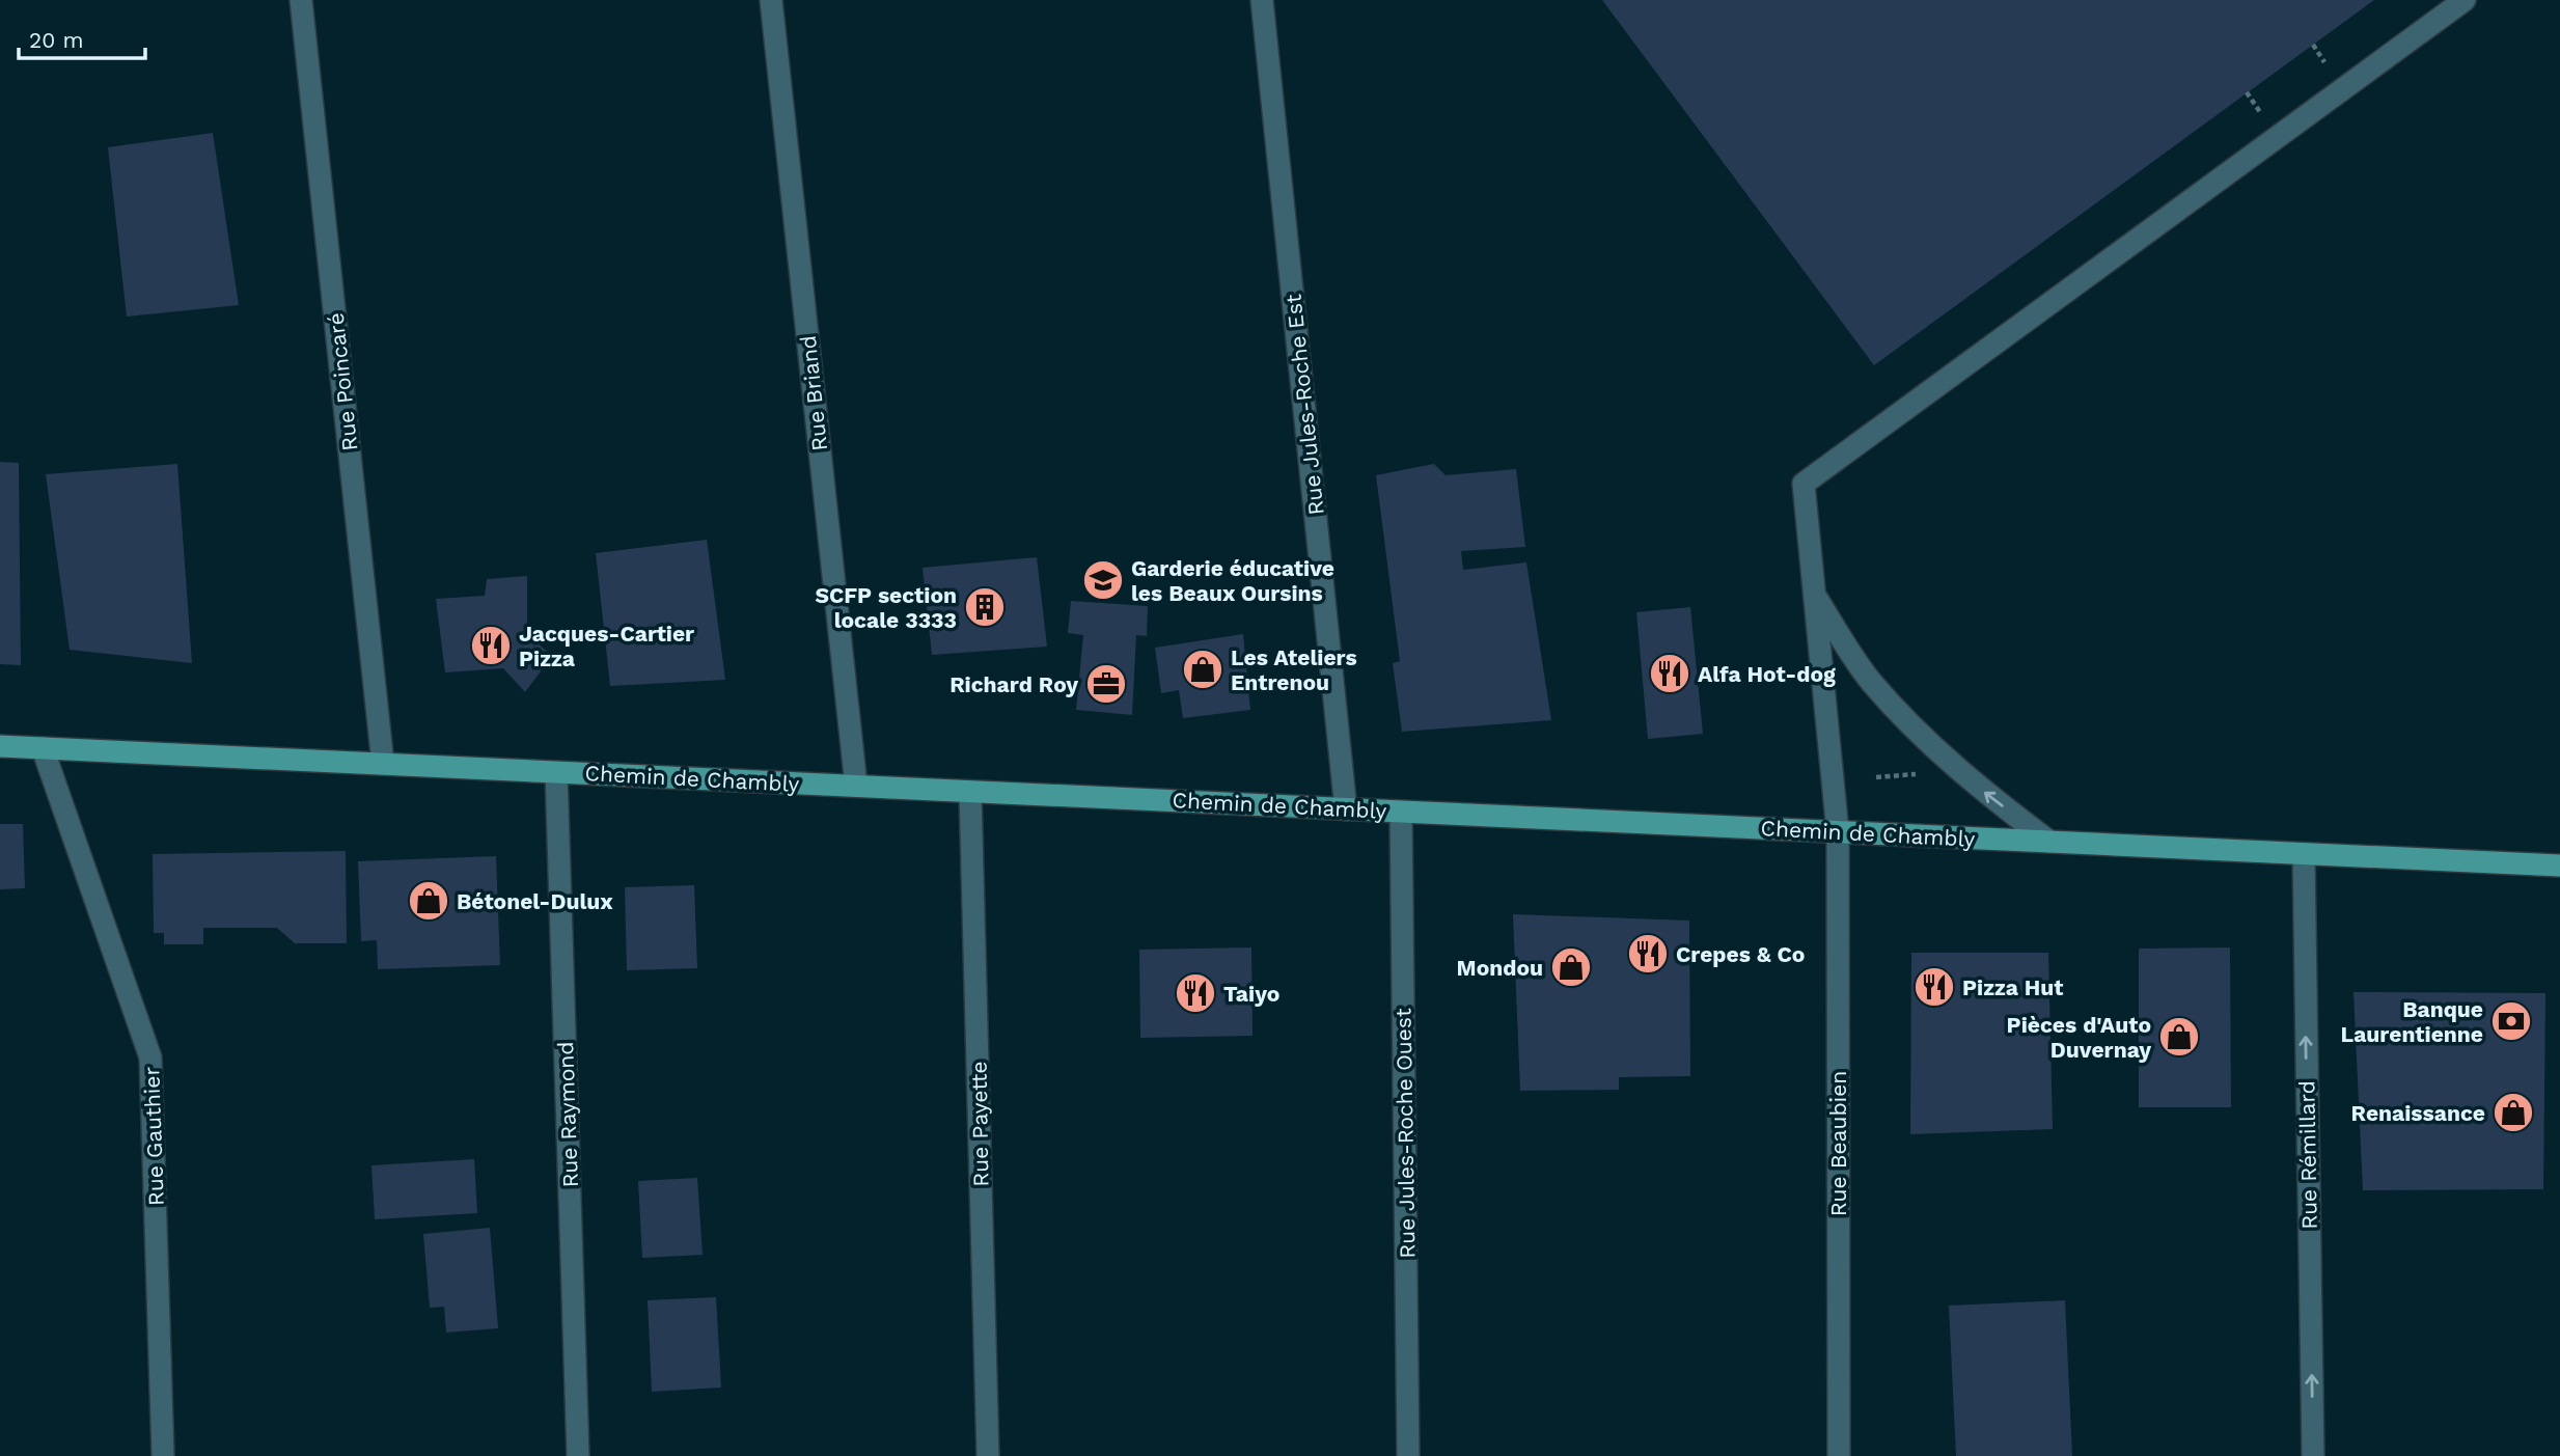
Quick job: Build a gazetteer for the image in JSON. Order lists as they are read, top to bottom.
{
  "streets": {
    "main road": ["Chemin de Chambly"],
    "street": [
      "Rue Poincaré",
      "Rue Briand",
      "Rue Jules-Roche Est",
      "Rue Raymond",
      "Rue Payette",
      "Rue Jules-Roche Ouest",
      "Rue Gauthier",
      "Rue Beaubien",
      "Rue Rémillard"
    ]
  },
  "crossings": [
    ["Rue Poincaré", "Chemin de Chambly"],
    ["Rue Briand", "Chemin de Chambly"],
    ["Rue Jules-Roche Est", "Chemin de Chambly"],
    ["Chemin de Chambly", "Rue Raymond"],
    ["Chemin de Chambly", "Rue Payette"],
    ["Chemin de Chambly", "Rue Jules-Roche Ouest"],
    ["Chemin de Chambly", "Rue Gauthier"],
    ["Chemin de Chambly", "Rue Beaubien"],
    ["Chemin de Chambly", "Rue Rémillard"]
  ],
  "one_way": ["Rue Rémillard"],
  "places": {
    "school or university": ["Garderie éducative les Beaux Oursins"],
    "building": ["SCFP section locale 3333"],
    "restaurant": [
      "Jacques-Cartier Pizza",
      "Alfa Hot-dog",
      "Crepes & Co",
      "Pizza Hut",
      "Taiyo"
    ],
    "shop": [
      "Les Ateliers Entrenou",
      "Bétonel-Dulux",
      "Mondou",
      "Pièces d'Auto Duvernay",
      "Renaissance"
    ],
    "office": ["Richard Roy"],
    "bank": ["Banque Laurentienne"]
  },
  "scale_bar": "20 m"
}
